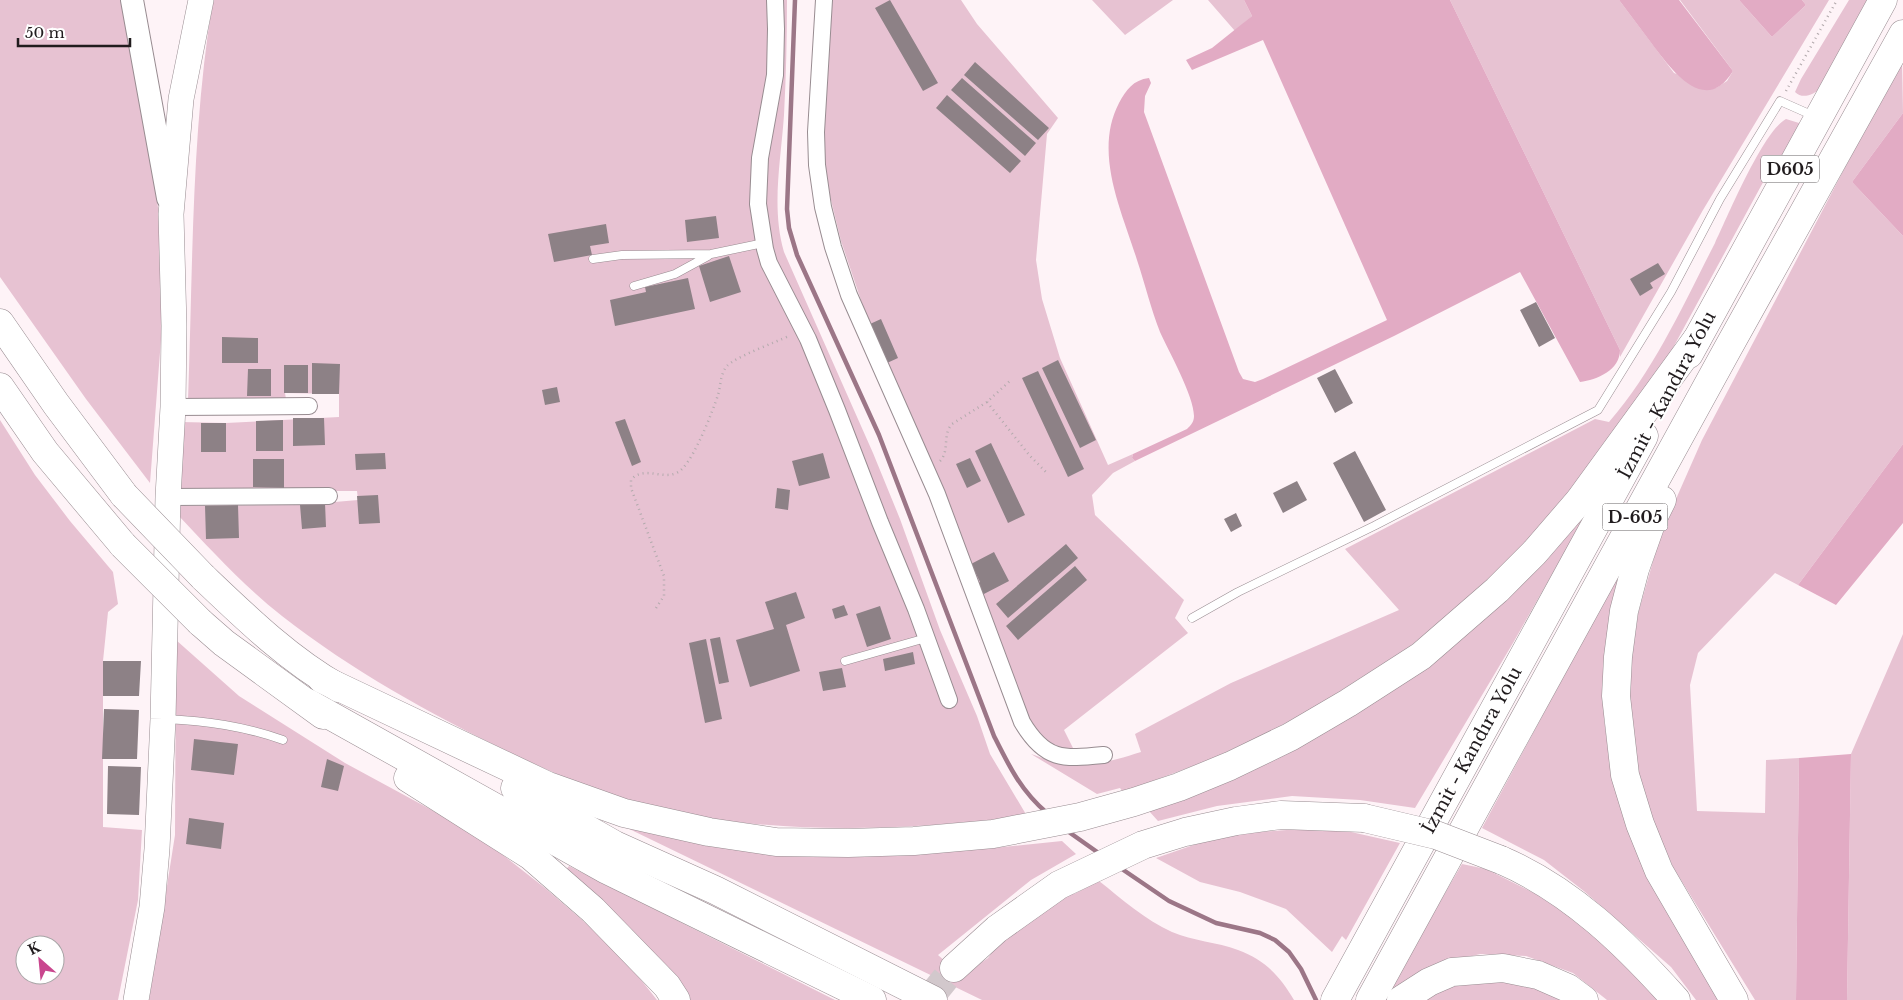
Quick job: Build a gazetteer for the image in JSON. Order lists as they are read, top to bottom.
{
  "streets": {
    "highway": ["D605", "İzmit - Kandıra Yolu", "D-605"]
  },
  "scale_bar": "50 m",
  "north": "top left"
}
